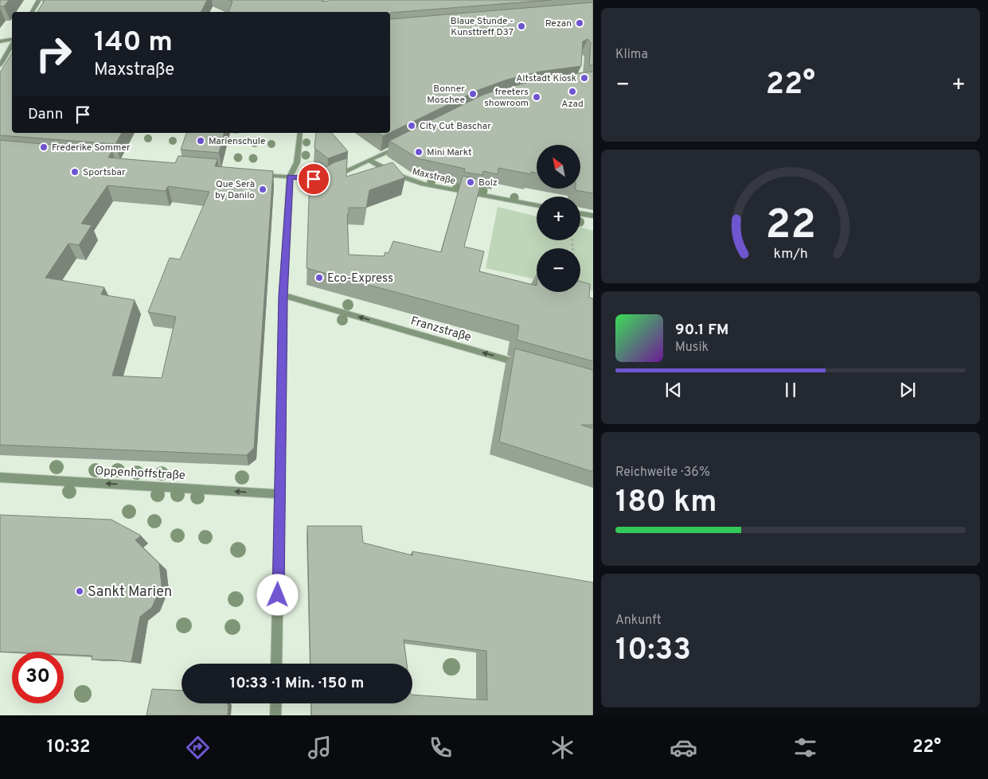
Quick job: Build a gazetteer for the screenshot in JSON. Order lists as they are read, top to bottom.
{
  "streets": {
    "street": ["Maxstraße", "Franzstraße", "Oppenhoffstraße"]
  },
  "one_way": ["Franzstraße", "Oppenhoffstraße"],
  "places": [
    "Rezan",
    "Blaue Stunde - Kunsttreff D37",
    "Altstadt Kiosk",
    "Azad",
    "Bonner Moschee",
    "freeters showroom",
    "City Cut Baschar",
    "Marienschule",
    "Frederike Sommer",
    "Mini Markt",
    "Sportsbar",
    "Bolz",
    "Que Serà by Danilo",
    "Eco-Express",
    "Sankt Marien"
  ],
  "north": "top left",
  "page": {
    "tile": [
      "Klima",
      ["Reichweite · 36%", "180 km"],
      ["Ankunft", "10:33"]
    ],
    "turn": ["140 m", "Maxstraße"],
    "heat": ["−", "22°", "+"],
    "then": "Dann",
    "map_buttons": ["+", "−"],
    "song": ["90.1 FM", "Musik"],
    "limit": "30",
    "trip": "10:33 · 1 Min. · 150 m",
    "tabs": ["10:32", "22°"],
    "gauge": ["22", "km/h"]
  }
}
